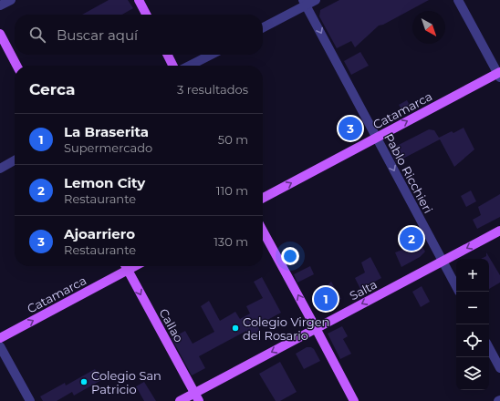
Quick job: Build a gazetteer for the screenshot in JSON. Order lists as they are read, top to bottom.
{
  "streets": {
    "main road": ["Catamarca", "Salta", "Callao"],
    "street": ["Pablo Ricchieri"]
  },
  "crossings": [
    ["Catamarca", "Pablo Ricchieri"],
    ["Catamarca", "Callao"],
    ["Pablo Ricchieri", "Salta"],
    ["Salta", "Callao"]
  ],
  "one_way": [
    "Catamarca",
    "Pablo Ricchieri",
    "Salta",
    "Callao"
  ],
  "places": ["Colegio Virgen del Rosario", "Colegio San Patricio"],
  "north": "bottom right",
  "page": {
    "search": "Buscar aquí",
    "heading": ["Cerca", "3 resultados"],
    "list": [
      {
        "mark": "1",
        "name": "La Braserita",
        "note": "Supermercado",
        "value": "50 m"
      },
      {
        "mark": "2",
        "name": "Lemon City",
        "note": "Restaurante",
        "value": "110 m"
      },
      {
        "mark": "3",
        "name": "Ajoarriero",
        "note": "Restaurante",
        "value": "130 m"
      }
    ],
    "pins": ["3", "2", "1"],
    "map_buttons": ["+", "−"]
  }
}
